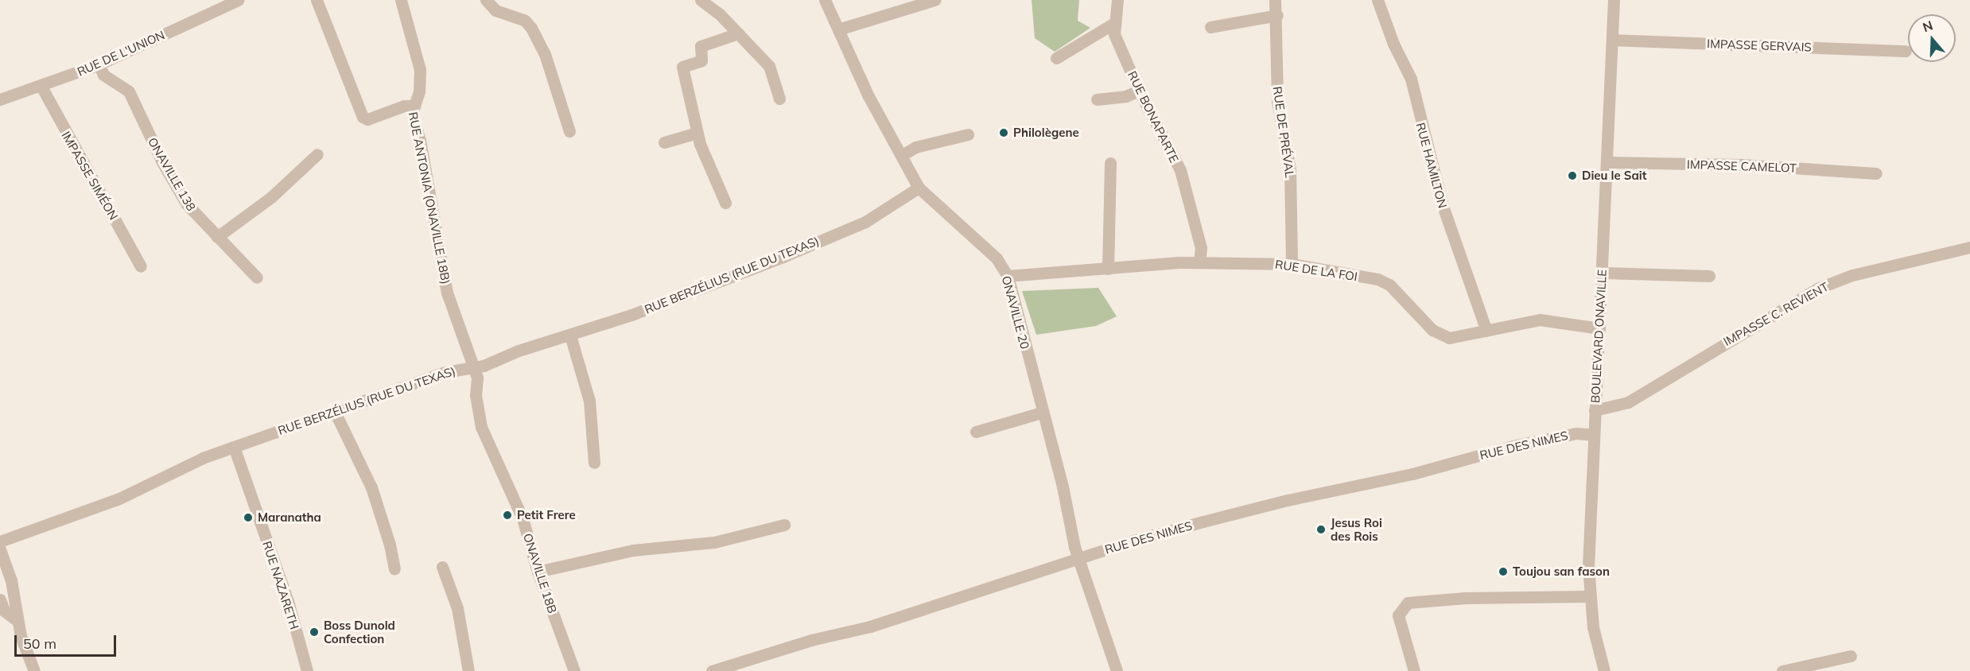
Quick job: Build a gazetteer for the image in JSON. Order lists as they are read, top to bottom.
{
  "streets": {
    "street": [
      "IMPASSE GERVAIS",
      "RUE DE L'UNION",
      "RUE BONAPARTE",
      "RUE DE PRÉVAL",
      "RUE HAMILTON",
      "IMPASSE CAMELOT",
      "ONAVILLE 138",
      "IMPASSE SIMÉON",
      "RUE ANTONIA (ONAVILLE 18B)",
      "RUE DE LA FOI",
      "RUE BERZÉLIUS (RUE DU TEXAS)",
      "ONAVILLE 20",
      "IMPASSE C. REVIENT",
      "BOULEVARD ONAVILLE",
      "RUE DES NIMES",
      "ONAVILLE 18B",
      "RUE NAZARETH"
    ]
  },
  "crossings": [
    ["IMPASSE GERVAIS", "BOULEVARD ONAVILLE"],
    ["RUE DE L'UNION", "ONAVILLE 138"],
    ["RUE DE L'UNION", "IMPASSE SIMÉON"],
    ["RUE BONAPARTE", "RUE DE LA FOI"],
    ["RUE DE PRÉVAL", "RUE DE LA FOI"],
    ["RUE HAMILTON", "RUE DE LA FOI"],
    ["IMPASSE CAMELOT", "BOULEVARD ONAVILLE"],
    ["RUE ANTONIA (ONAVILLE 18B)", "RUE BERZÉLIUS (RUE DU TEXAS)"],
    ["RUE ANTONIA (ONAVILLE 18B)", "ONAVILLE 18B"],
    ["RUE DE LA FOI", "ONAVILLE 20"],
    ["RUE DE LA FOI", "BOULEVARD ONAVILLE"],
    ["RUE BERZÉLIUS (RUE DU TEXAS)", "ONAVILLE 20"],
    ["RUE BERZÉLIUS (RUE DU TEXAS)", "ONAVILLE 18B"],
    ["RUE BERZÉLIUS (RUE DU TEXAS)", "RUE NAZARETH"],
    ["ONAVILLE 20", "RUE DES NIMES"],
    ["IMPASSE C. REVIENT", "BOULEVARD ONAVILLE"],
    ["BOULEVARD ONAVILLE", "RUE DES NIMES"]
  ],
  "places": [
    "Philolègene",
    "Dieu le Sait",
    "Petit Frere",
    "Maranatha",
    "Jesus Roi des Rois",
    "Toujou san fason",
    "Boss Dunold Confection"
  ],
  "scale_bar": "50 m",
  "north": "top"
}
